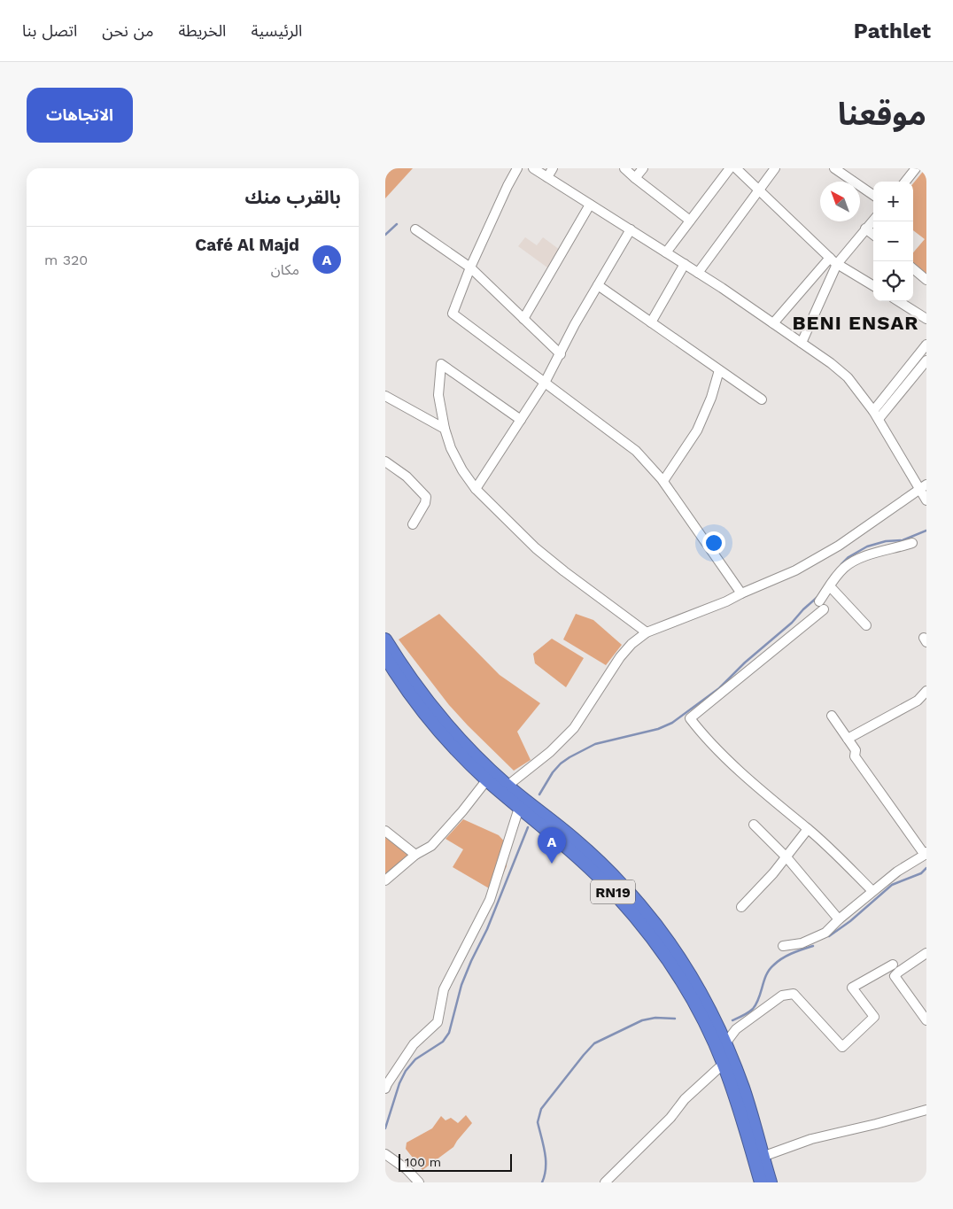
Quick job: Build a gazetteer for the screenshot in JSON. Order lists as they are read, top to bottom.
{
  "streets": {
    "highway": ["RN19"]
  },
  "districts": ["BENI ENSAR"],
  "scale_bar": "100 m",
  "north": "top left",
  "page": {
    "header": "Pathlet",
    "nav": [
      "الرئيسية",
      "الخريطة",
      "من نحن",
      "اتصل بنا"
    ],
    "title": "موقعنا",
    "buttons": "الاتجاهات",
    "heading": "بالقرب منك",
    "map_buttons": ["+", "−"],
    "list": [
      {
        "mark": "A",
        "name": "Café Al Majd",
        "note": "مكان",
        "value": "320 m"
      }
    ],
    "pins": "A",
    "scale": "100 m"
  }
}
